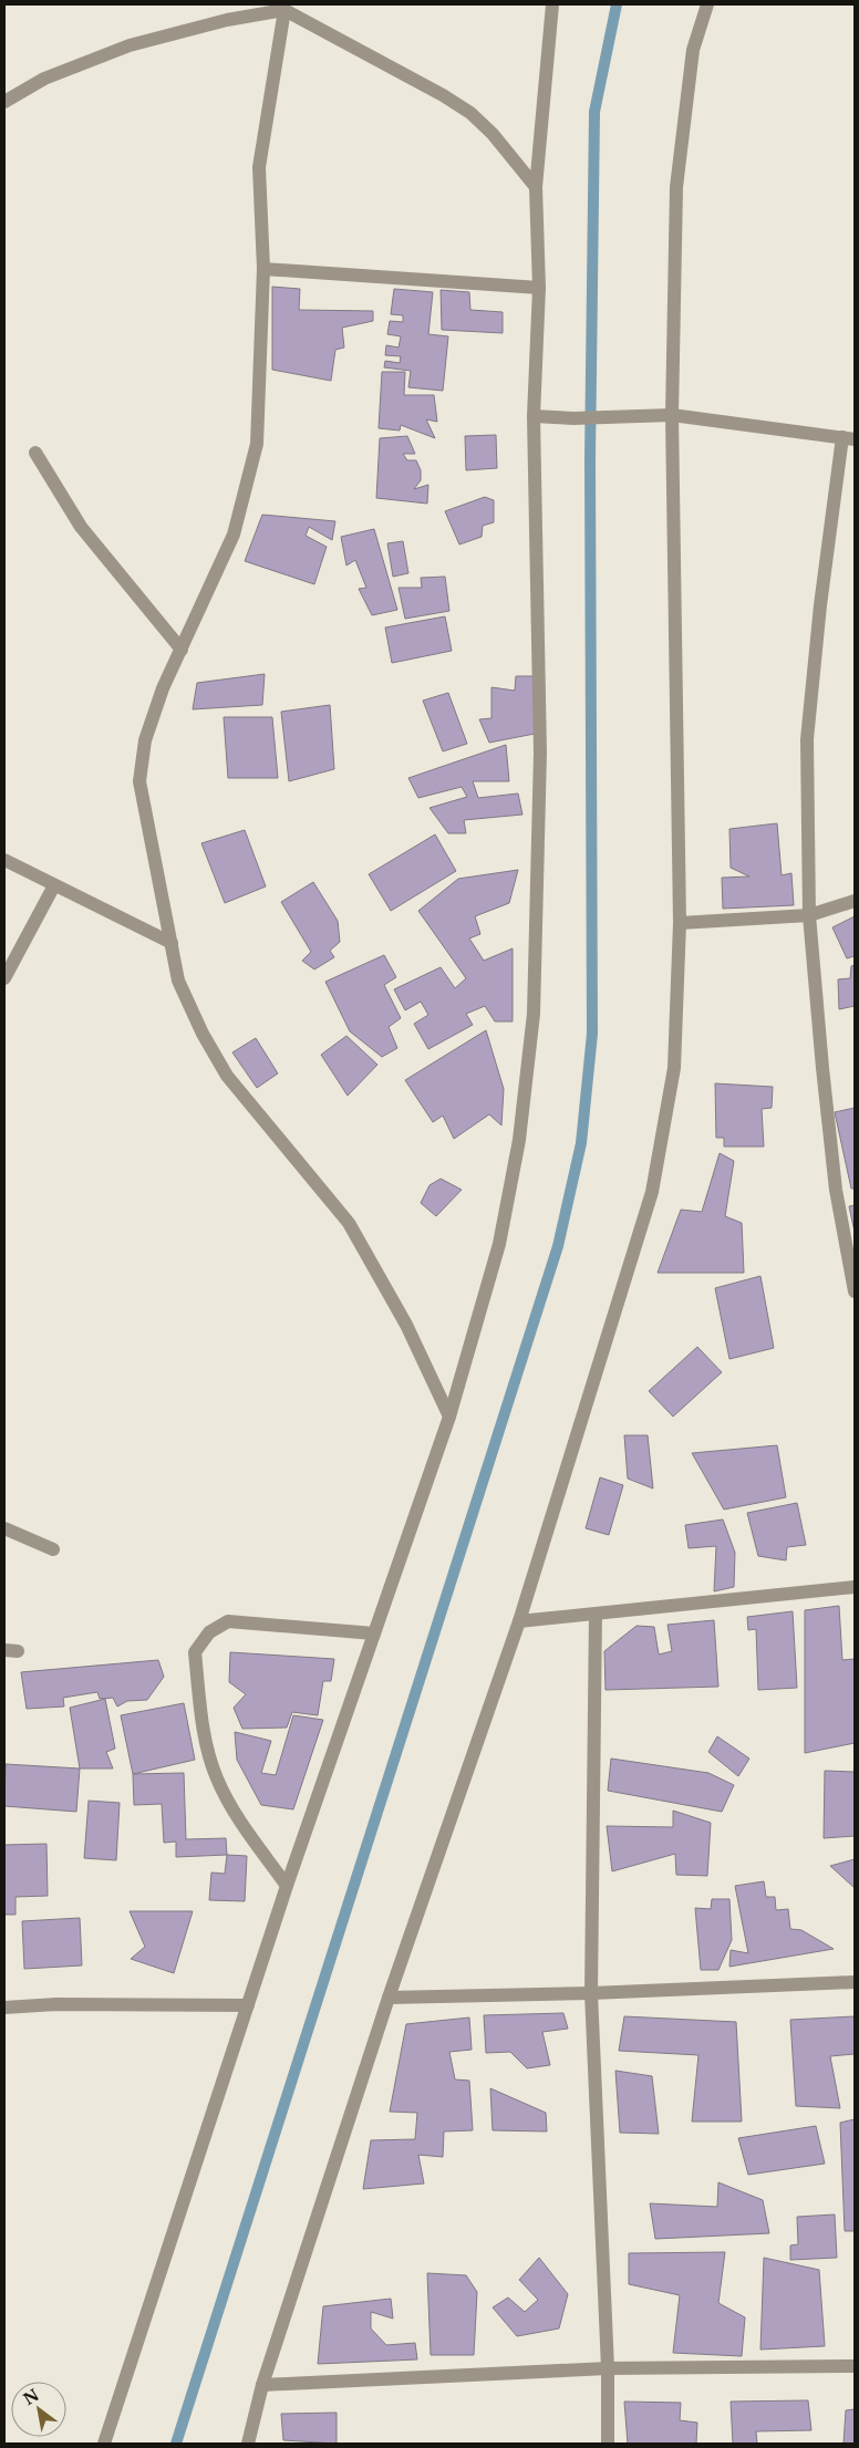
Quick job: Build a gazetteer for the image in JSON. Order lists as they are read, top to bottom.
{
  "north": "top left"
}
